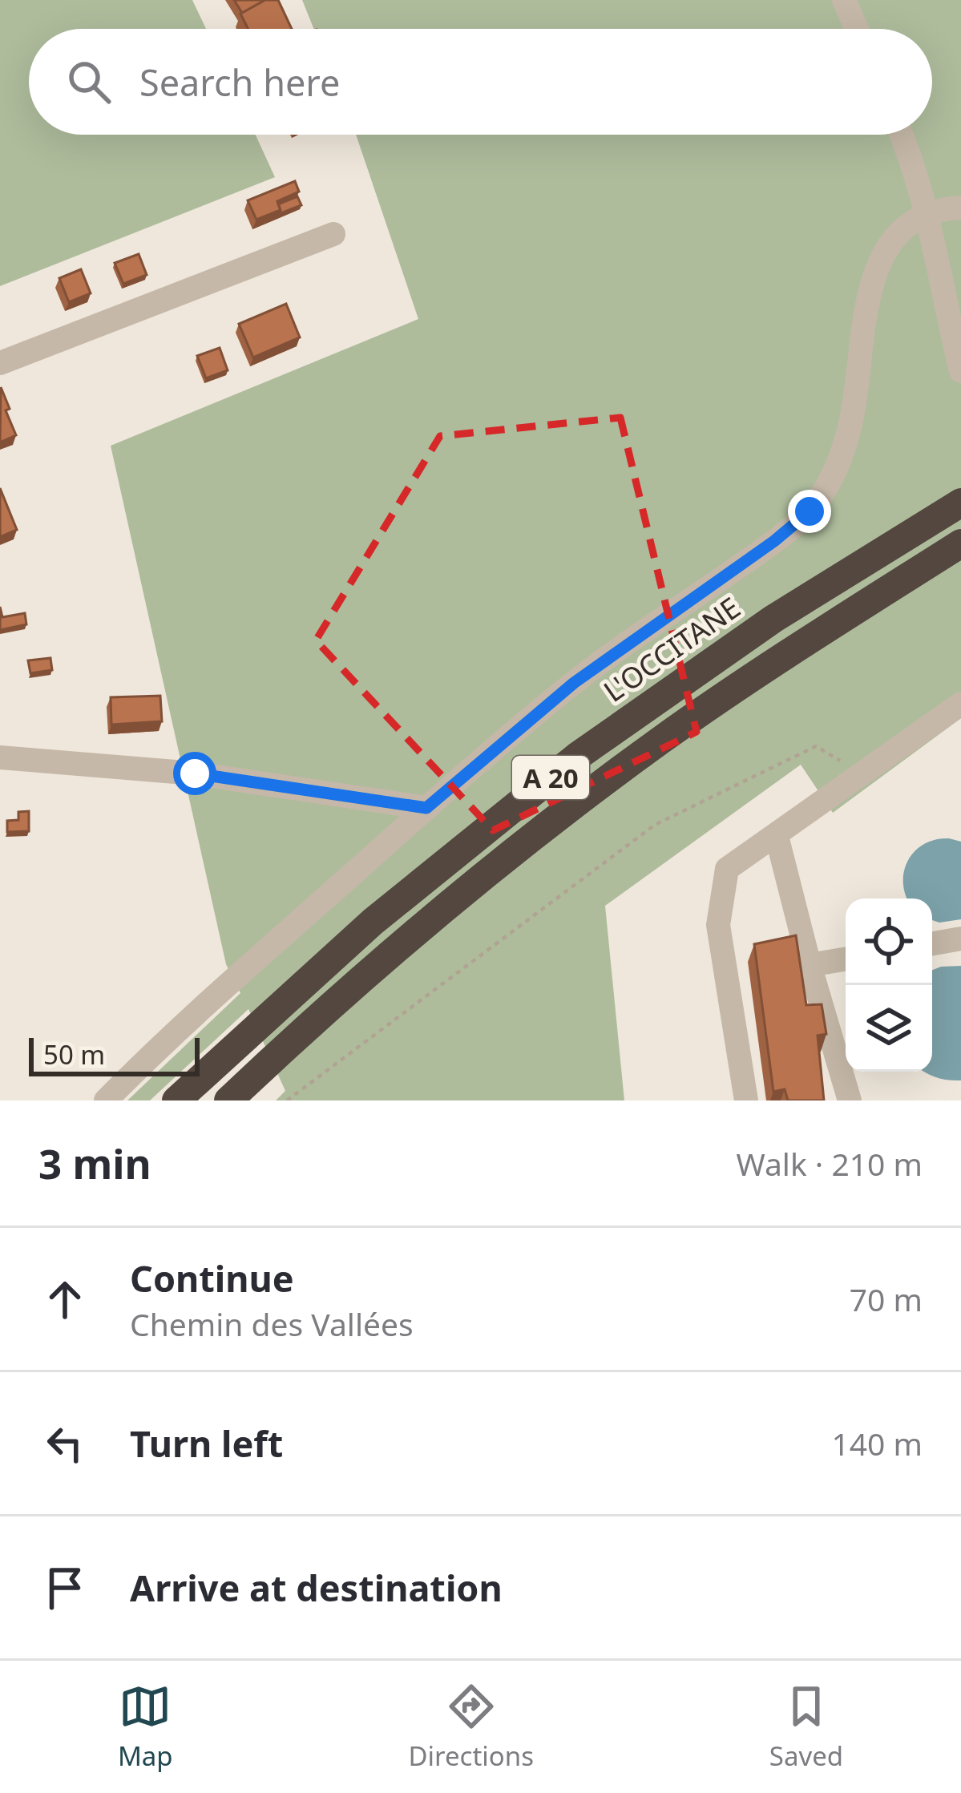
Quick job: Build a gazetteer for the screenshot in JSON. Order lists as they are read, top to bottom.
{
  "streets": {
    "highway": ["L'OCCITANE", "A 20"]
  },
  "scale_bar": "50 m",
  "page": {
    "search": "Search here",
    "scale": "50 m",
    "heading": ["3 min", "Walk · 210 m"],
    "list": [
      ["Continue", "Chemin des Vallées", "70 m"],
      ["Turn left", "140 m"],
      "Arrive at destination"
    ],
    "nav": ["Map", "Directions", "Saved"]
  }
}
